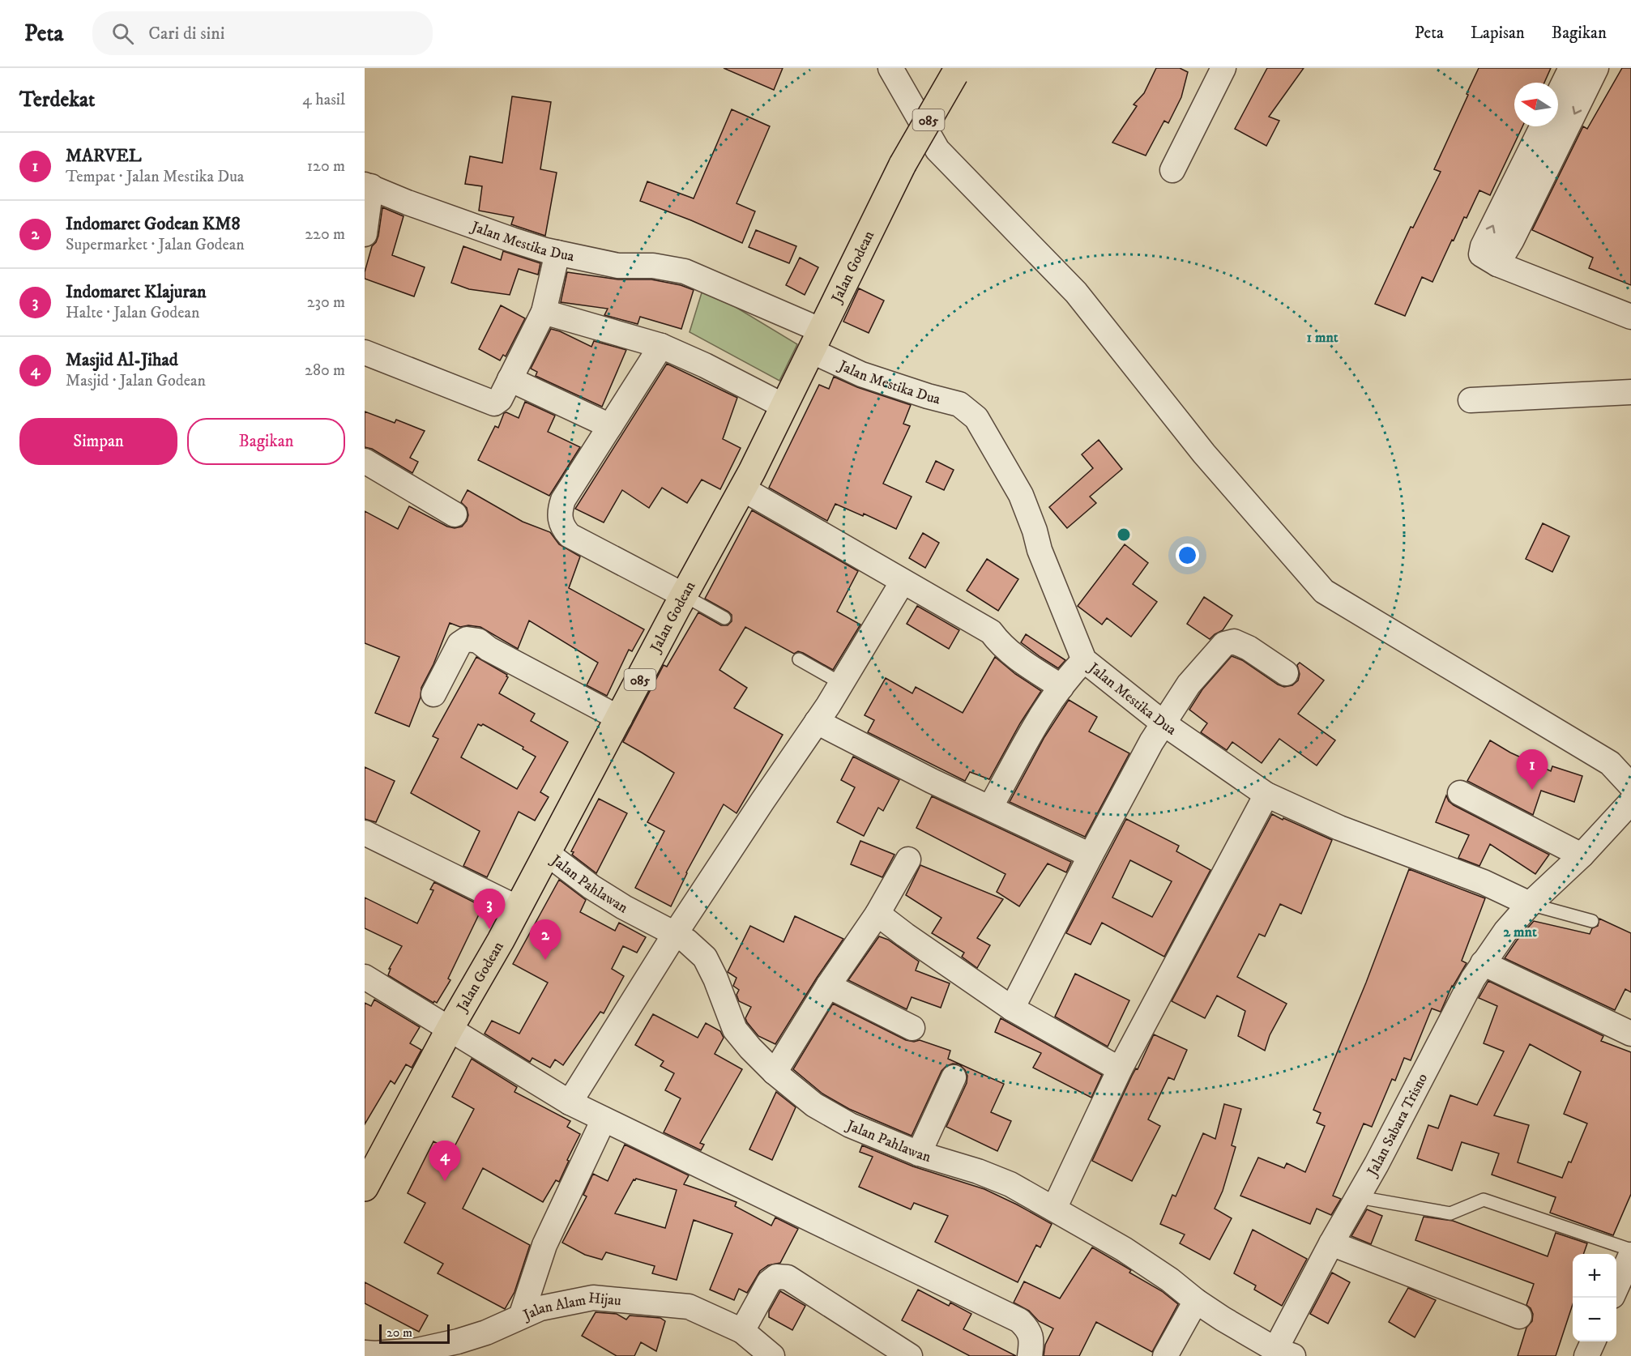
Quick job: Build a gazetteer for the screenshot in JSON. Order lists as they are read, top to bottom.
{
  "streets": {
    "main road": ["085", "Jalan Godean"],
    "street": [
      "Jalan Mestika Dua",
      "Jalan Pahlawan",
      "Jalan Sabara Trisno",
      "Jalan Alam Hijau"
    ]
  },
  "crossings": [
    ["Jalan Mestika Dua", "Jalan Godean"],
    ["Jalan Mestika Dua", "Jalan Sabara Trisno"],
    ["Jalan Godean", "Jalan Pahlawan"],
    ["Jalan Pahlawan", "Jalan Sabara Trisno"]
  ],
  "scale_bar": "20 m",
  "north": "left",
  "page": {
    "header": "Peta",
    "search": "Cari di sini",
    "nav": ["Peta", "Lapisan", "Bagikan"],
    "heading": ["Terdekat", "4 hasil"],
    "list": [
      {
        "mark": "1",
        "name": "MARVEL",
        "note": "Tempat · Jalan Mestika Dua",
        "value": "120 m"
      },
      {
        "mark": "2",
        "name": "Indomaret Godean KM8",
        "note": "Supermarket · Jalan Godean",
        "value": "220 m"
      },
      {
        "mark": "3",
        "name": "Indomaret Klajuran",
        "note": "Halte · Jalan Godean",
        "value": "230 m"
      },
      {
        "mark": "4",
        "name": "Masjid Al-Jihad",
        "note": "Masjid · Jalan Godean",
        "value": "280 m"
      }
    ],
    "buttons": ["Simpan", "Bagikan"],
    "pins": [
      "1",
      "3",
      "2",
      "4"
    ],
    "map_buttons": ["+", "−"],
    "scale": "20 m"
  },
  "rings": ["1 mnt", "2 mnt"]
}
